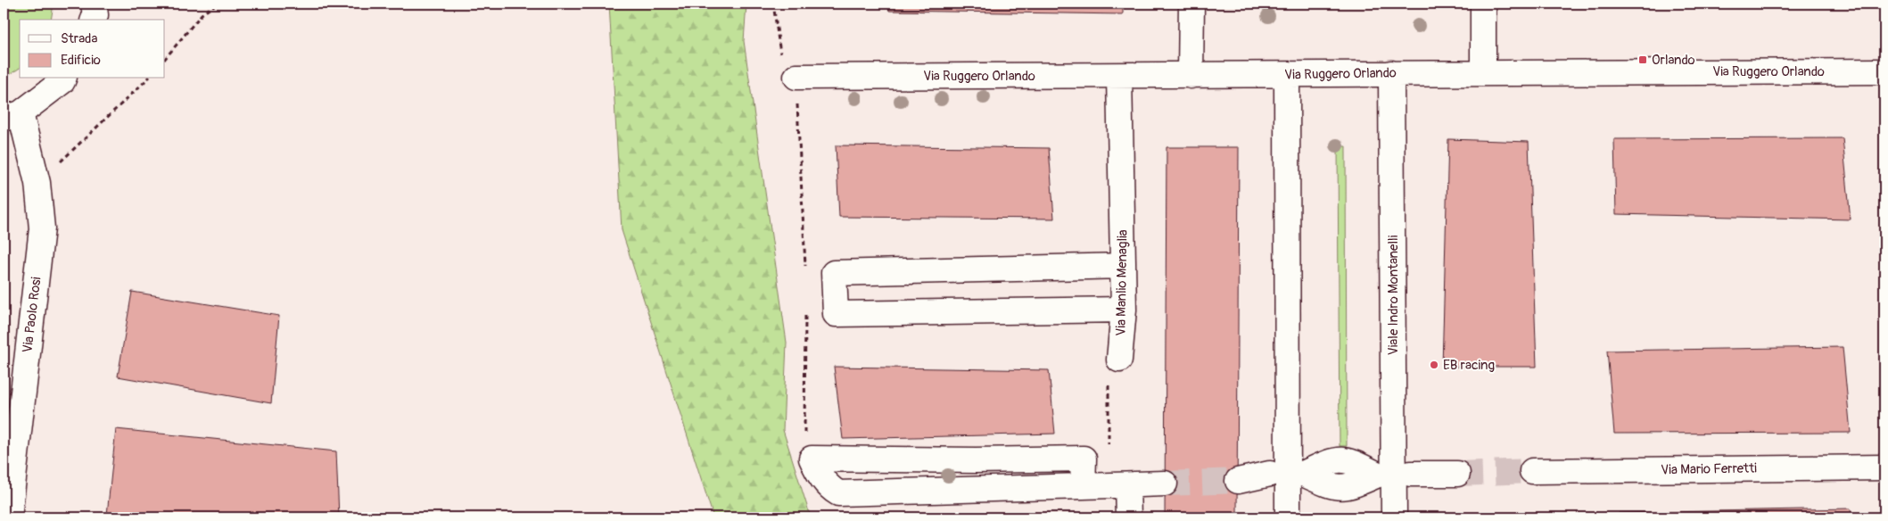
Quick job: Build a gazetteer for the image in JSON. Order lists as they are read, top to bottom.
{
  "streets": {
    "street": [
      "Via Ruggero Orlando",
      "Via Manlio Menaglia",
      "Viale Indro Montanelli",
      "Via Paolo Rosi",
      "Via Mario Ferretti"
    ]
  },
  "crossings": [
    ["Via Ruggero Orlando", "Via Manlio Menaglia"],
    ["Via Ruggero Orlando", "Viale Indro Montanelli"]
  ],
  "places": {
    "transit": ["Orlando"],
    "other": ["EB racing"]
  },
  "legend": ["Strada", "Edificio"]
}
